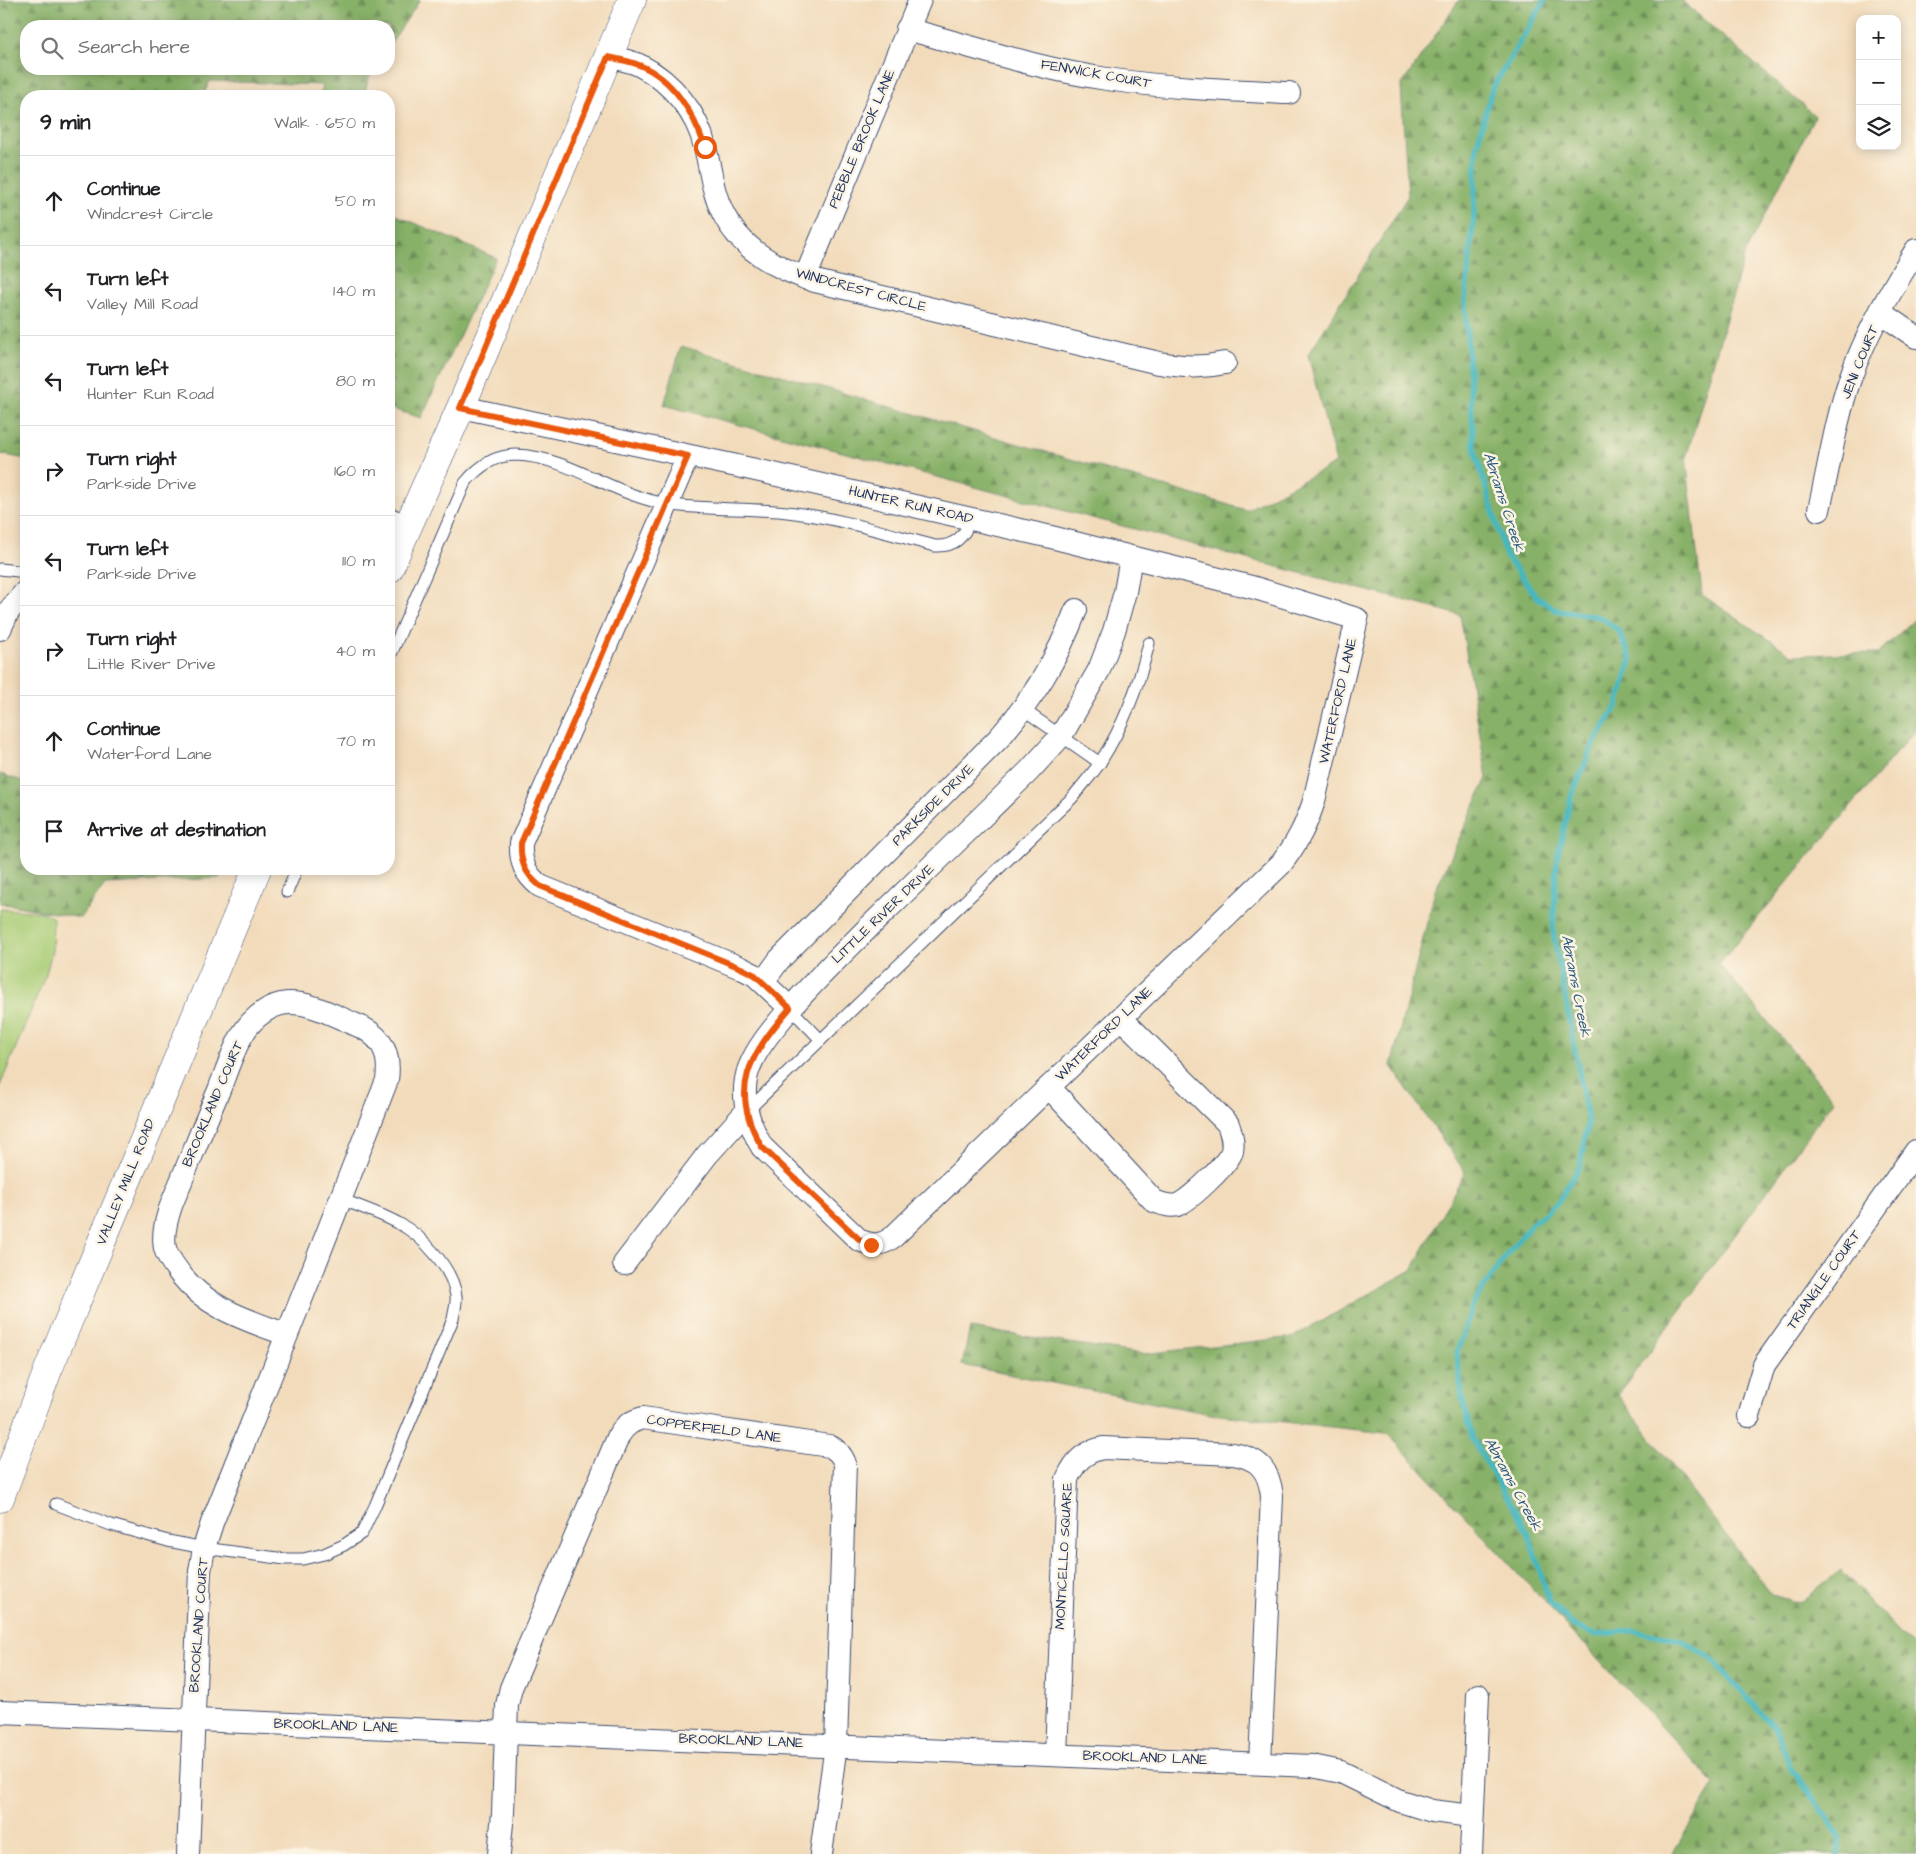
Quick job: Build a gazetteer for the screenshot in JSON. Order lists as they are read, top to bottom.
{
  "streets": {
    "street": [
      "FENWICK COURT",
      "PEBBLE BROOK LANE",
      "WINDCREST CIRCLE",
      "JENI COURT",
      "HUNTER RUN ROAD",
      "WATERFORD LANE",
      "PARKSIDE DRIVE",
      "LITTLE RIVER DRIVE",
      "BROOKLAND COURT",
      "VALLEY MILL ROAD",
      "TRIANGLE COURT",
      "COPPERFIELD LANE",
      "MONTICELLO SQUARE",
      "BROOKLAND LANE"
    ]
  },
  "crossings": [
    ["FENWICK COURT", "PEBBLE BROOK LANE"],
    ["PEBBLE BROOK LANE", "WINDCREST CIRCLE"],
    ["HUNTER RUN ROAD", "WATERFORD LANE"],
    ["HUNTER RUN ROAD", "LITTLE RIVER DRIVE"],
    ["WATERFORD LANE", "LITTLE RIVER DRIVE"],
    ["BROOKLAND COURT", "BROOKLAND LANE"],
    ["COPPERFIELD LANE", "BROOKLAND LANE"],
    ["MONTICELLO SQUARE", "BROOKLAND LANE"]
  ],
  "water": ["Abrams Creek"],
  "page": {
    "map_buttons": ["+", "−"],
    "search": "Search here",
    "heading": ["9 min", "Walk · 650 m"],
    "list": [
      ["Continue", "Windcrest Circle", "50 m"],
      ["Turn left", "Valley Mill Road", "140 m"],
      ["Turn left", "Hunter Run Road", "80 m"],
      ["Turn right", "Parkside Drive", "160 m"],
      ["Turn left", "Parkside Drive", "110 m"],
      ["Turn right", "Little River Drive", "40 m"],
      ["Continue", "Waterford Lane", "70 m"],
      "Arrive at destination"
    ]
  }
}
